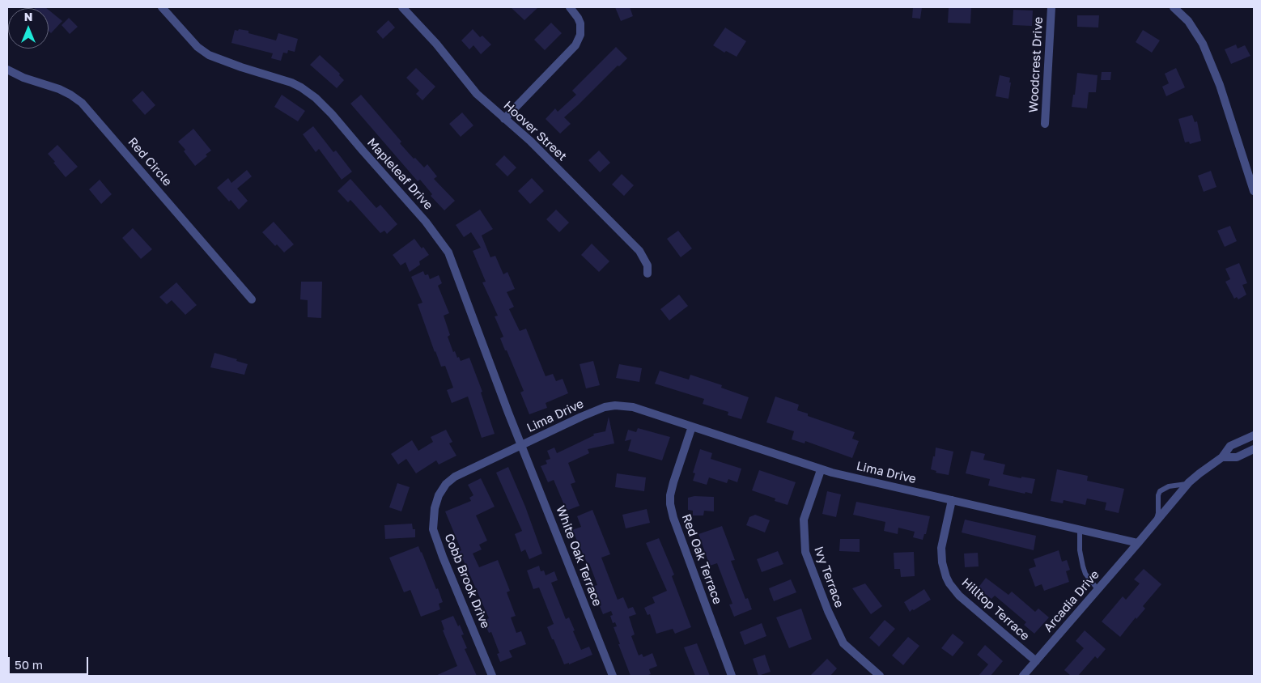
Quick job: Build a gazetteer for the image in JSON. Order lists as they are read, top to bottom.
{
  "streets": {
    "street": [
      "Woodcrest Drive",
      "Hoover Street",
      "Red Circle",
      "Mapleleaf Drive",
      "Lima Drive",
      "White Oak Terrace",
      "Red Oak Terrace",
      "Ivy Terrace",
      "Cobb Brook Drive",
      "Arcadia Drive",
      "Hilltop Terrace"
    ]
  },
  "crossings": [
    ["Mapleleaf Drive", "Lima Drive"],
    ["Mapleleaf Drive", "White Oak Terrace"],
    ["Mapleleaf Drive", "Cobb Brook Drive"],
    ["Lima Drive", "White Oak Terrace"],
    ["Lima Drive", "Red Oak Terrace"],
    ["Lima Drive", "Ivy Terrace"],
    ["Lima Drive", "Cobb Brook Drive"],
    ["Lima Drive", "Arcadia Drive"],
    ["Lima Drive", "Hilltop Terrace"],
    ["White Oak Terrace", "Cobb Brook Drive"],
    ["Arcadia Drive", "Hilltop Terrace"]
  ],
  "scale_bar": "50 m",
  "north": "top"
}
